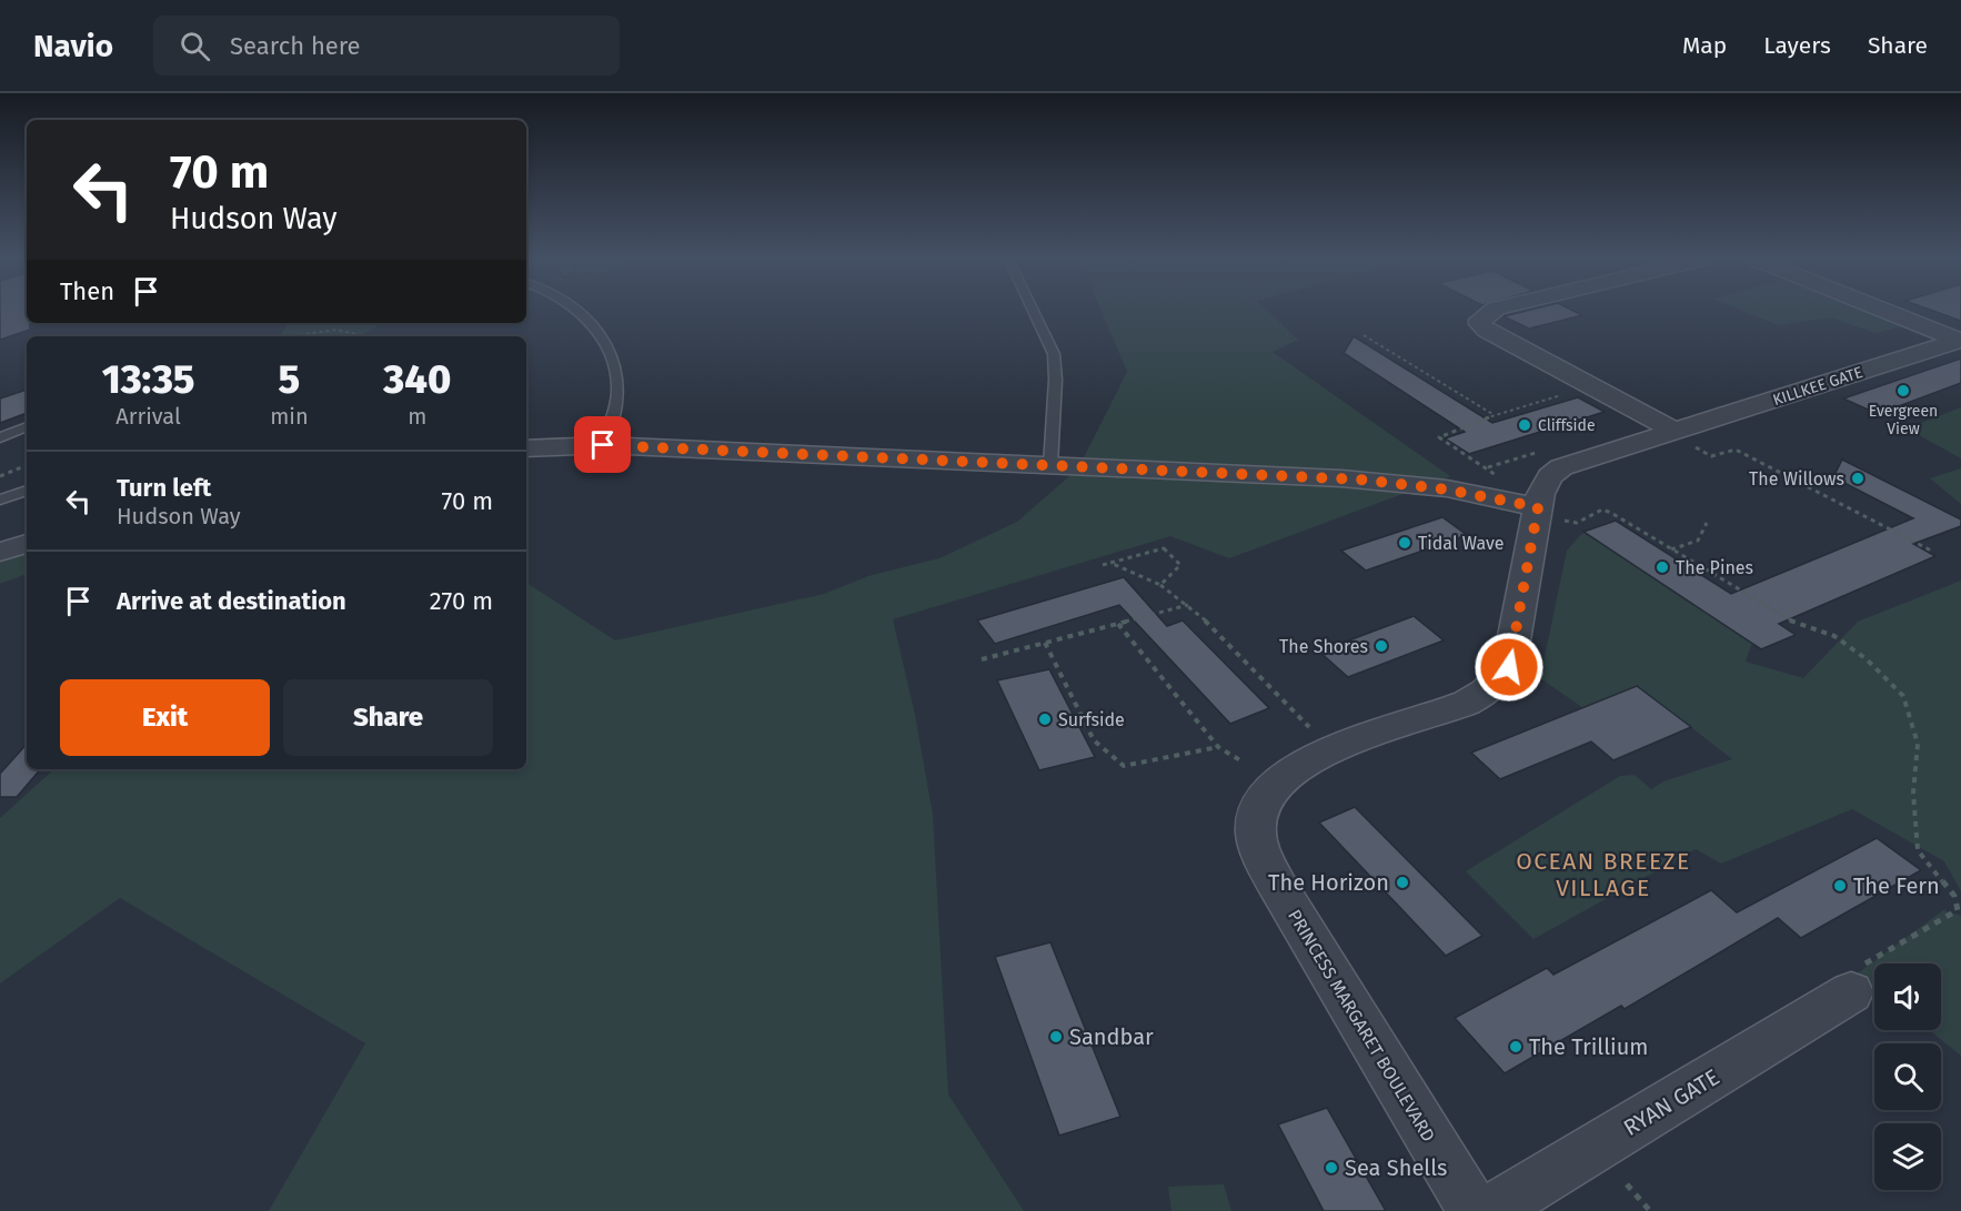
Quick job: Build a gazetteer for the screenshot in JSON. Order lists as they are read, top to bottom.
{
  "streets": {
    "street": ["KILLKEE GATE", "PRINCESS MARGARET BOULEVARD", "RYAN GATE"]
  },
  "crossings": [
    ["KILLKEE GATE", "PRINCESS MARGARET BOULEVARD"]
  ],
  "districts": ["OCEAN BREEZE VILLAGE"],
  "places": [
    "Evergreen View",
    "Cliffside",
    "The Willows",
    "Tidal Wave",
    "The Pines",
    "The Shores",
    "Surfside",
    "The Horizon",
    "The Fern",
    "Sandbar",
    "The Trillium",
    "Sea Shells"
  ],
  "page": {
    "header": "Navio",
    "search": "Search here",
    "nav": ["Map", "Layers", "Share"],
    "turn": ["70 m", "Hudson Way"],
    "then": "Then",
    "eta": [
      "13:35",
      "Arrival",
      "5",
      "min",
      "340",
      "m"
    ],
    "list": [
      {
        "name": "Turn left",
        "note": "Hudson Way",
        "value": "70 m"
      },
      {
        "name": "Arrive at destination",
        "value": "270 m"
      }
    ],
    "buttons": ["Exit", "Share"]
  }
}
